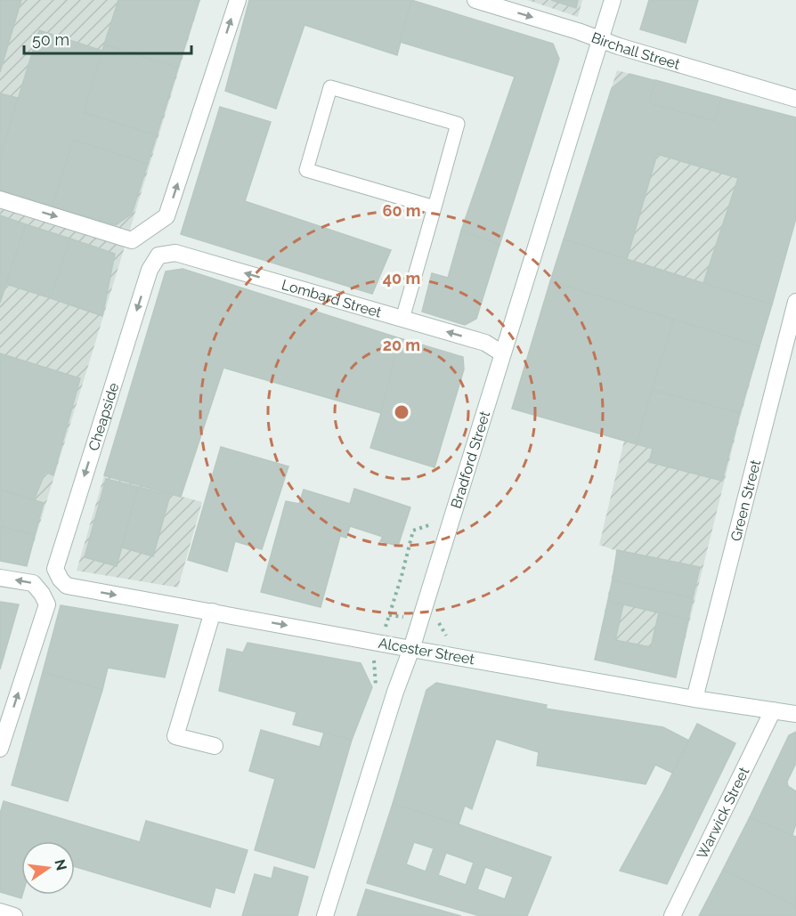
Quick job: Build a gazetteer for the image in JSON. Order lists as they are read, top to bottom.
{
  "streets": {
    "street": [
      "Birchall Street",
      "Lombard Street",
      "Cheapside",
      "Bradford Street",
      "Green Street",
      "Alcester Street",
      "Warwick Street"
    ]
  },
  "crossings": [
    ["Birchall Street", "Bradford Street"],
    ["Lombard Street", "Cheapside"],
    ["Lombard Street", "Bradford Street"],
    ["Cheapside", "Alcester Street"],
    ["Bradford Street", "Alcester Street"],
    ["Green Street", "Alcester Street"],
    ["Alcester Street", "Warwick Street"]
  ],
  "one_way": [
    "Birchall Street",
    "Lombard Street",
    "Cheapside",
    "Alcester Street"
  ],
  "scale_bar": "50 m",
  "north": "right",
  "rings": ["60 m", "40 m", "20 m"]
}
